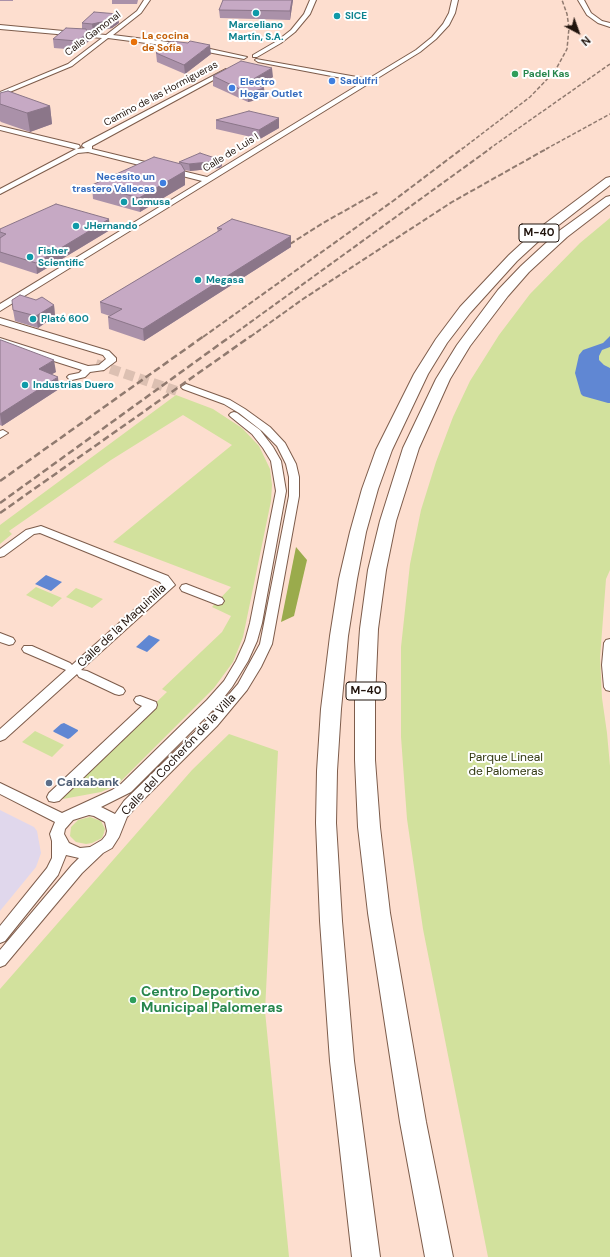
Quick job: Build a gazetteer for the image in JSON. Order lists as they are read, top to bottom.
{
  "streets": {
    "highway": ["M-40"],
    "street": [
      "Calle Gamonal",
      "Camino de las Hormigueras",
      "Calle de Luis I",
      "Calle de la Maquinilla",
      "Calle del Cocherón de la Villa"
    ]
  },
  "parks": ["Parque Lineal de Palomeras"],
  "places": [
    "Marceliano Martín, S.A.",
    "SICE",
    "La cocina de Sofía",
    "Padel Kas",
    "Sadulfri",
    "Electro Hogar Outlet",
    "Necesito un trastero Vallecas",
    "Lomusa",
    "JHernando",
    "Fisher Scientific",
    "Megasa",
    "Plató 600",
    "Industrias Duero",
    "Caixabank",
    "Centro Deportivo Municipal Palomeras"
  ],
  "north": "bottom right"
}
